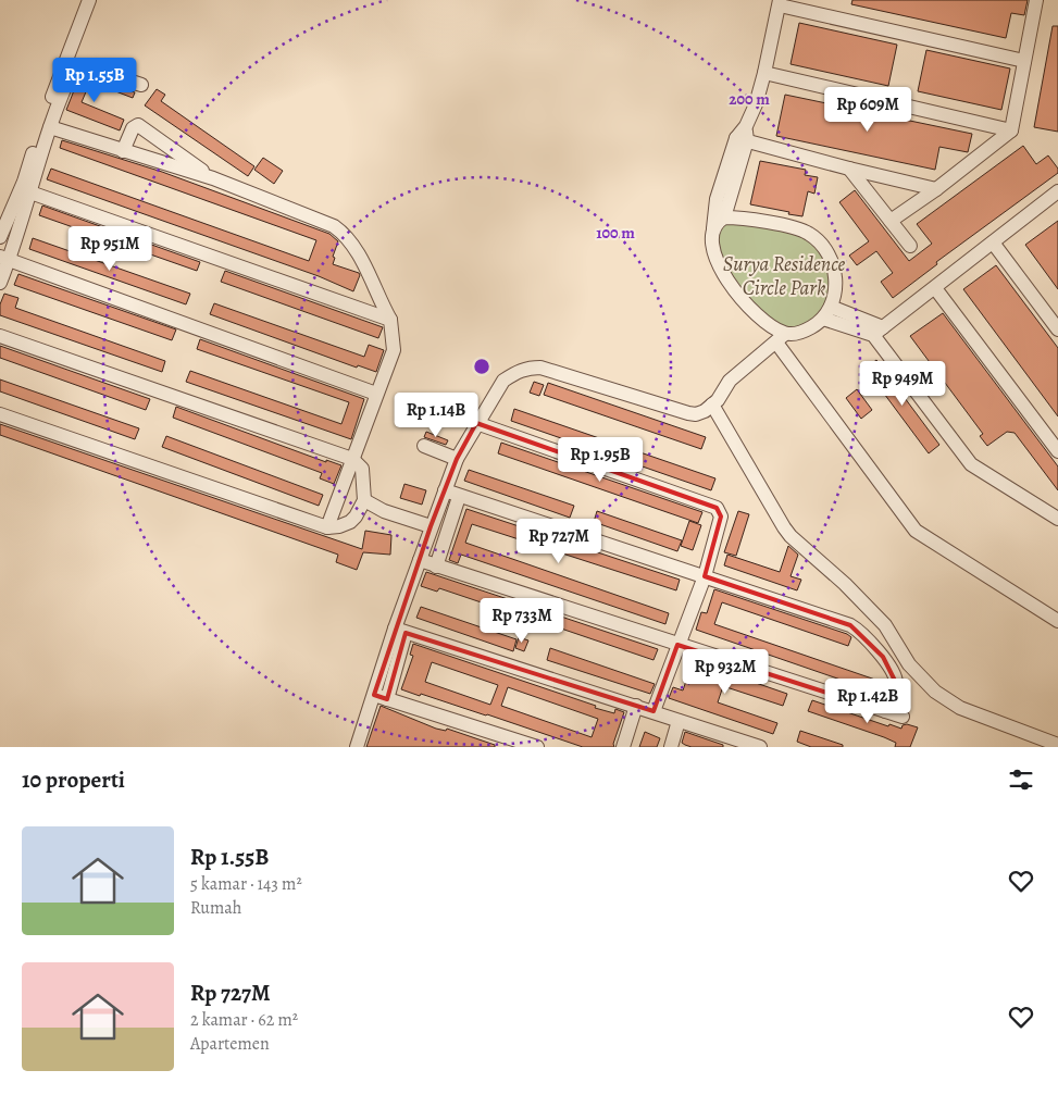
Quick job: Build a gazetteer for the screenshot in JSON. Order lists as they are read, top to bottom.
{
  "parks": ["Surya Residence Circle Park"],
  "page": {
    "price": [
      "Rp 1.55B",
      "Rp 609M",
      "Rp 951M",
      "Rp 949M",
      "Rp 1.14B",
      "Rp 1.95B",
      "Rp 727M",
      "Rp 733M",
      "Rp 932M",
      "Rp 1.42B"
    ],
    "heading": "10 properti",
    "list": [
      {
        "name": "Rp 1.55B",
        "note": "5 kamar · 143 m² · Rumah"
      },
      {
        "name": "Rp 727M",
        "note": "2 kamar · 62 m² · Apartemen"
      }
    ]
  },
  "rings": ["200 m", "100 m"]
}
